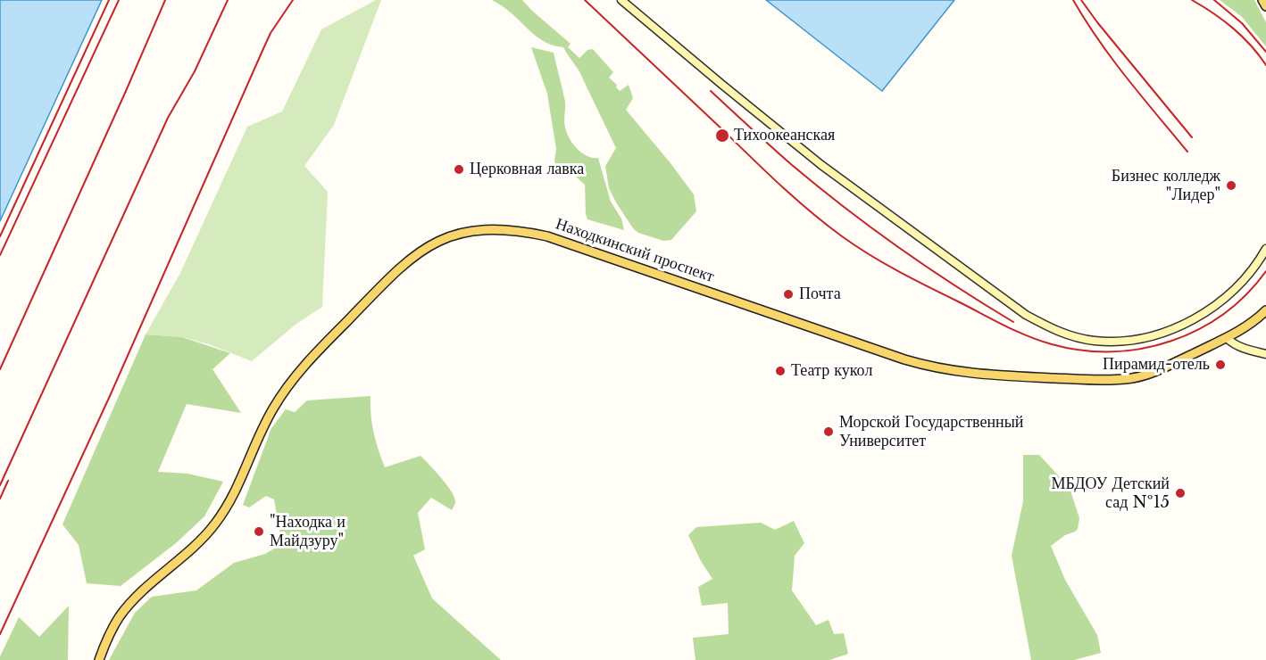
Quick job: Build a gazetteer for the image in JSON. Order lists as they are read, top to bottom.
{
  "streets": {
    "main road": ["Находкинский проспект"]
  },
  "places": [
    "Тихоокеанская",
    "Церковная лавка",
    "Бизнес колледж \"Лидер\"",
    "Почта",
    "Пирамид-отель",
    "Театр кукол",
    "Морской Государственный Университет",
    "МБДОУ Детский сад №15",
    "\"Находка и Майдзуру\""
  ]
}
